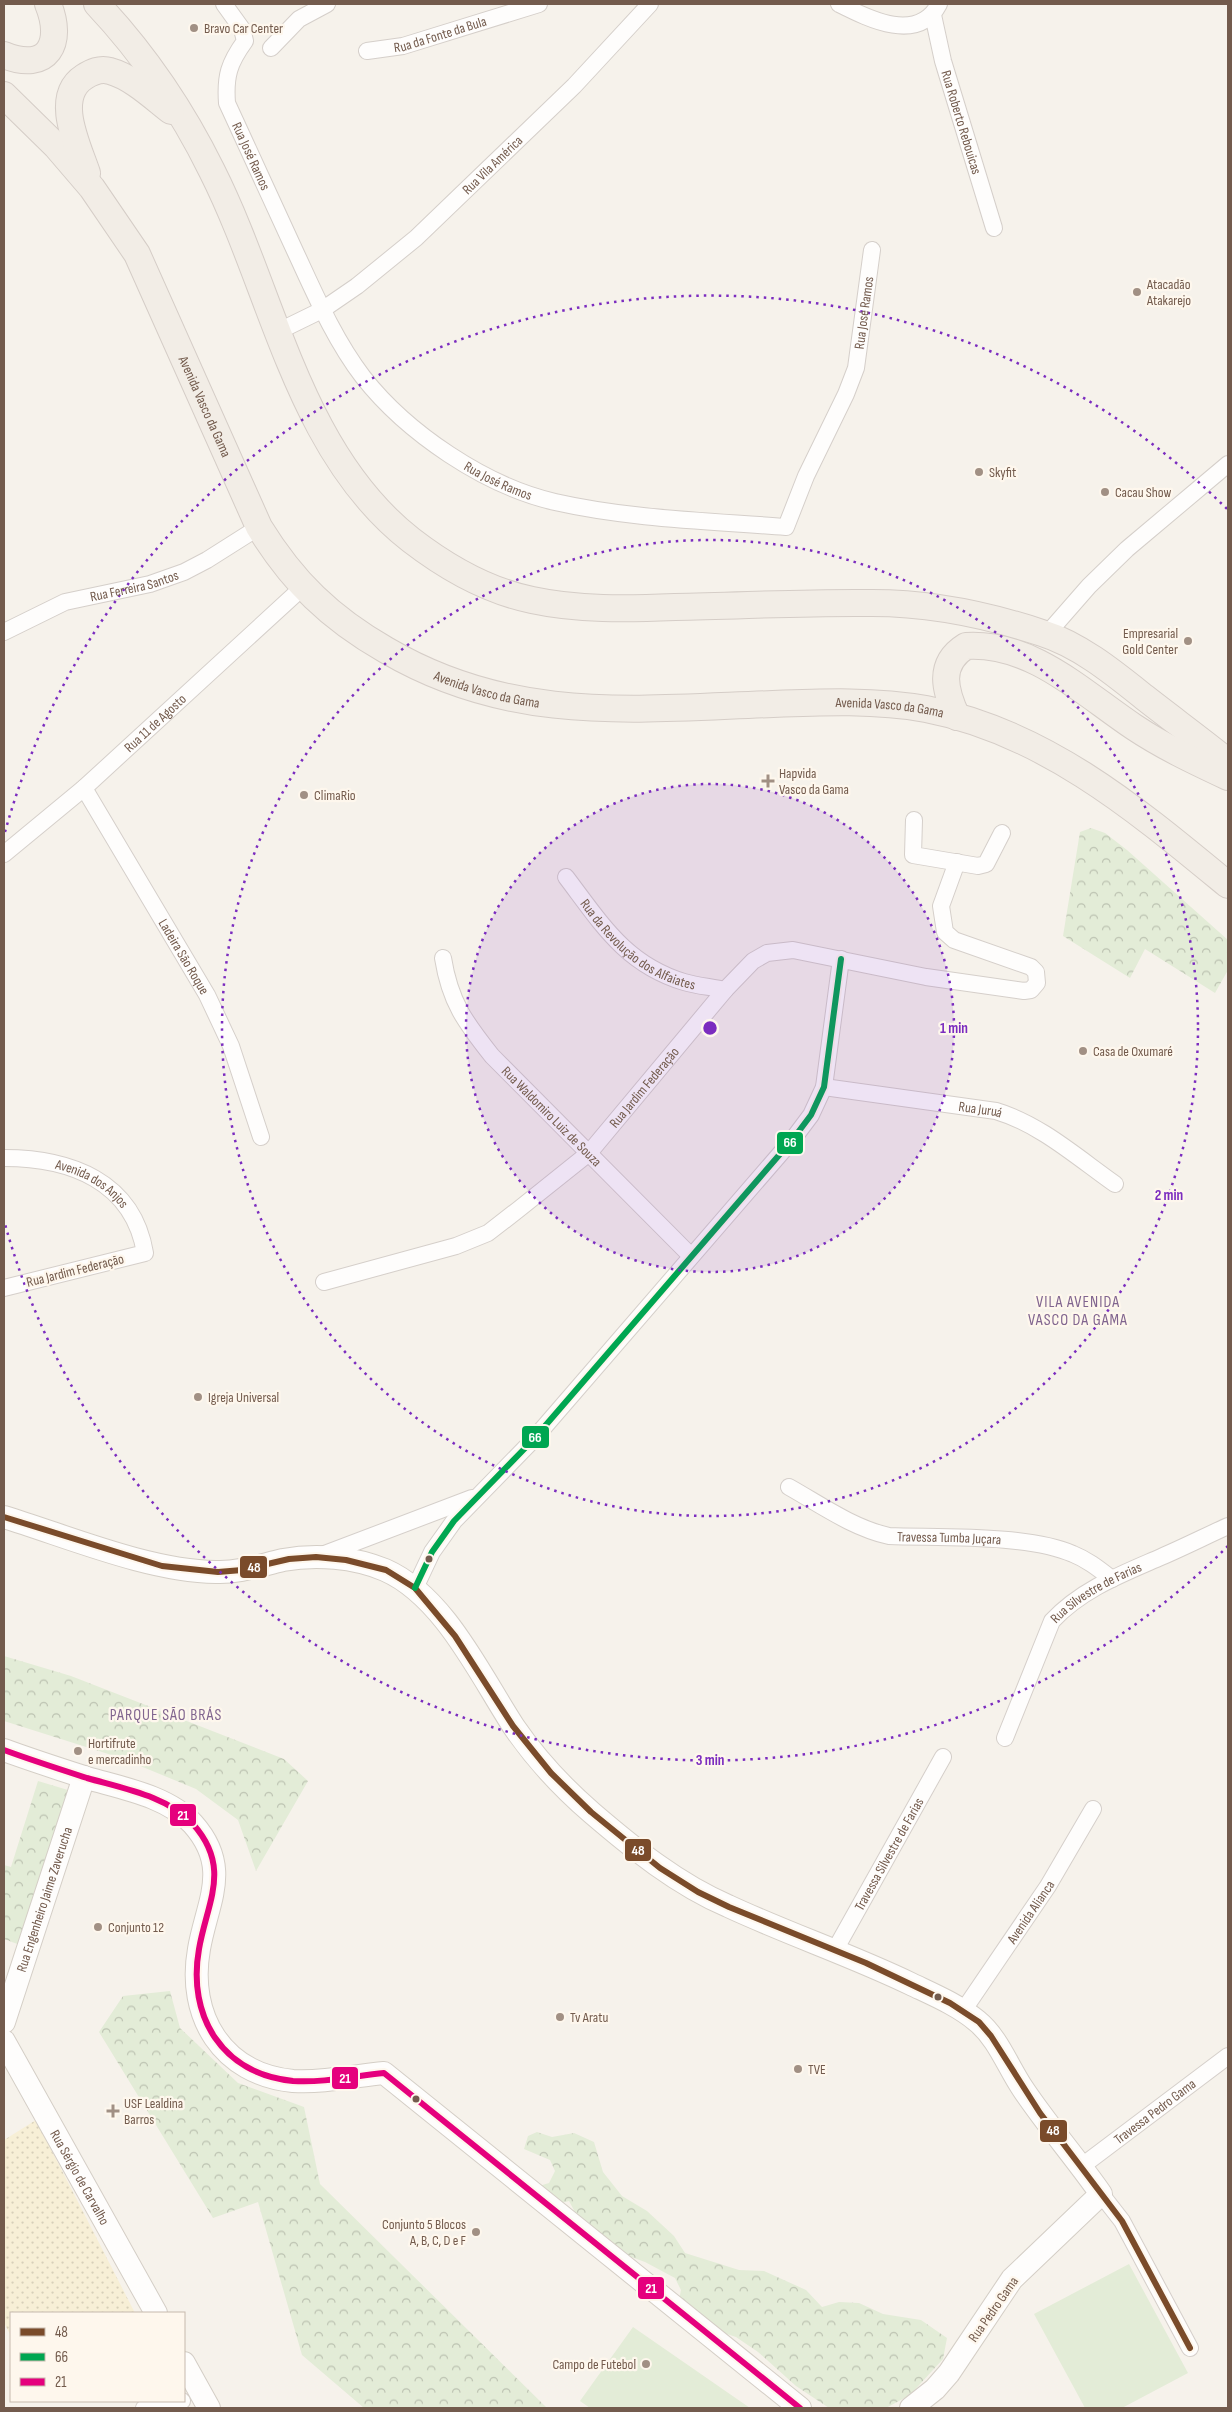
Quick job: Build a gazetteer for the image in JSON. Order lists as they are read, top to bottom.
{
  "streets": {
    "main road": ["Avenida Vasco da Gama"],
    "street": [
      "Rua da Fonte da Bula",
      "Rua Roberto Rebouicas",
      "Rua José Ramos",
      "Rua Vila América",
      "Rua Ferreira Santos",
      "Rua 11 de Agosto",
      "Rua da Revolução dos Alfaiates",
      "Ladeira São Roque",
      "Rua Jardim Federação",
      "Rua Juruá",
      "Rua Waldomiro Luiz de Souza",
      "Avenida dos Anjos",
      "Travessa Tumba Juçara",
      "Rua Silvestre de Farias",
      "Travessa Silvestre de Farias",
      "Rua Engenheiro Jaime Zaverucha",
      "Avenida Alianca",
      "Travessa Pedro Gama",
      "Rua Sérgio de Carvalho",
      "Rua Pedro Gama"
    ]
  },
  "crossings": [
    ["Rua José Ramos", "Rua Vila América"],
    ["Avenida Vasco da Gama", "Rua Ferreira Santos"],
    ["Avenida Vasco da Gama", "Rua 11 de Agosto"],
    ["Rua 11 de Agosto", "Ladeira São Roque"],
    ["Rua da Revolução dos Alfaiates", "Rua Jardim Federação"],
    ["Rua Jardim Federação", "Rua Waldomiro Luiz de Souza"],
    ["Rua Jardim Federação", "Avenida dos Anjos"],
    ["Travessa Tumba Juçara", "Rua Silvestre de Farias"]
  ],
  "districts": ["VILA AVENIDA VASCO DA GAMA", "PARQUE SÃO BRÁS"],
  "places": {
    "other": [
      "Bravo Car Center",
      "Atacadão Atakarejo",
      "Skyfit",
      "Cacau Show",
      "Empresarial Gold Center",
      "ClimaRio",
      "Casa de Oxumaré",
      "Igreja Universal",
      "Hortifrute e mercadinho",
      "Conjunto 12",
      "Tv Aratu",
      "TVE",
      "Conjunto 5 Blocos A, B, C, D e F",
      "Campo de Futebol"
    ],
    "health": ["Hapvida Vasco da Gama", "USF Lealdina Barros"]
  },
  "lines": ["transit line 66", "transit line 48", "transit line 21"],
  "legend": ["48", "66", "21"],
  "rings": ["1 min", "2 min", "3 min"]
}
